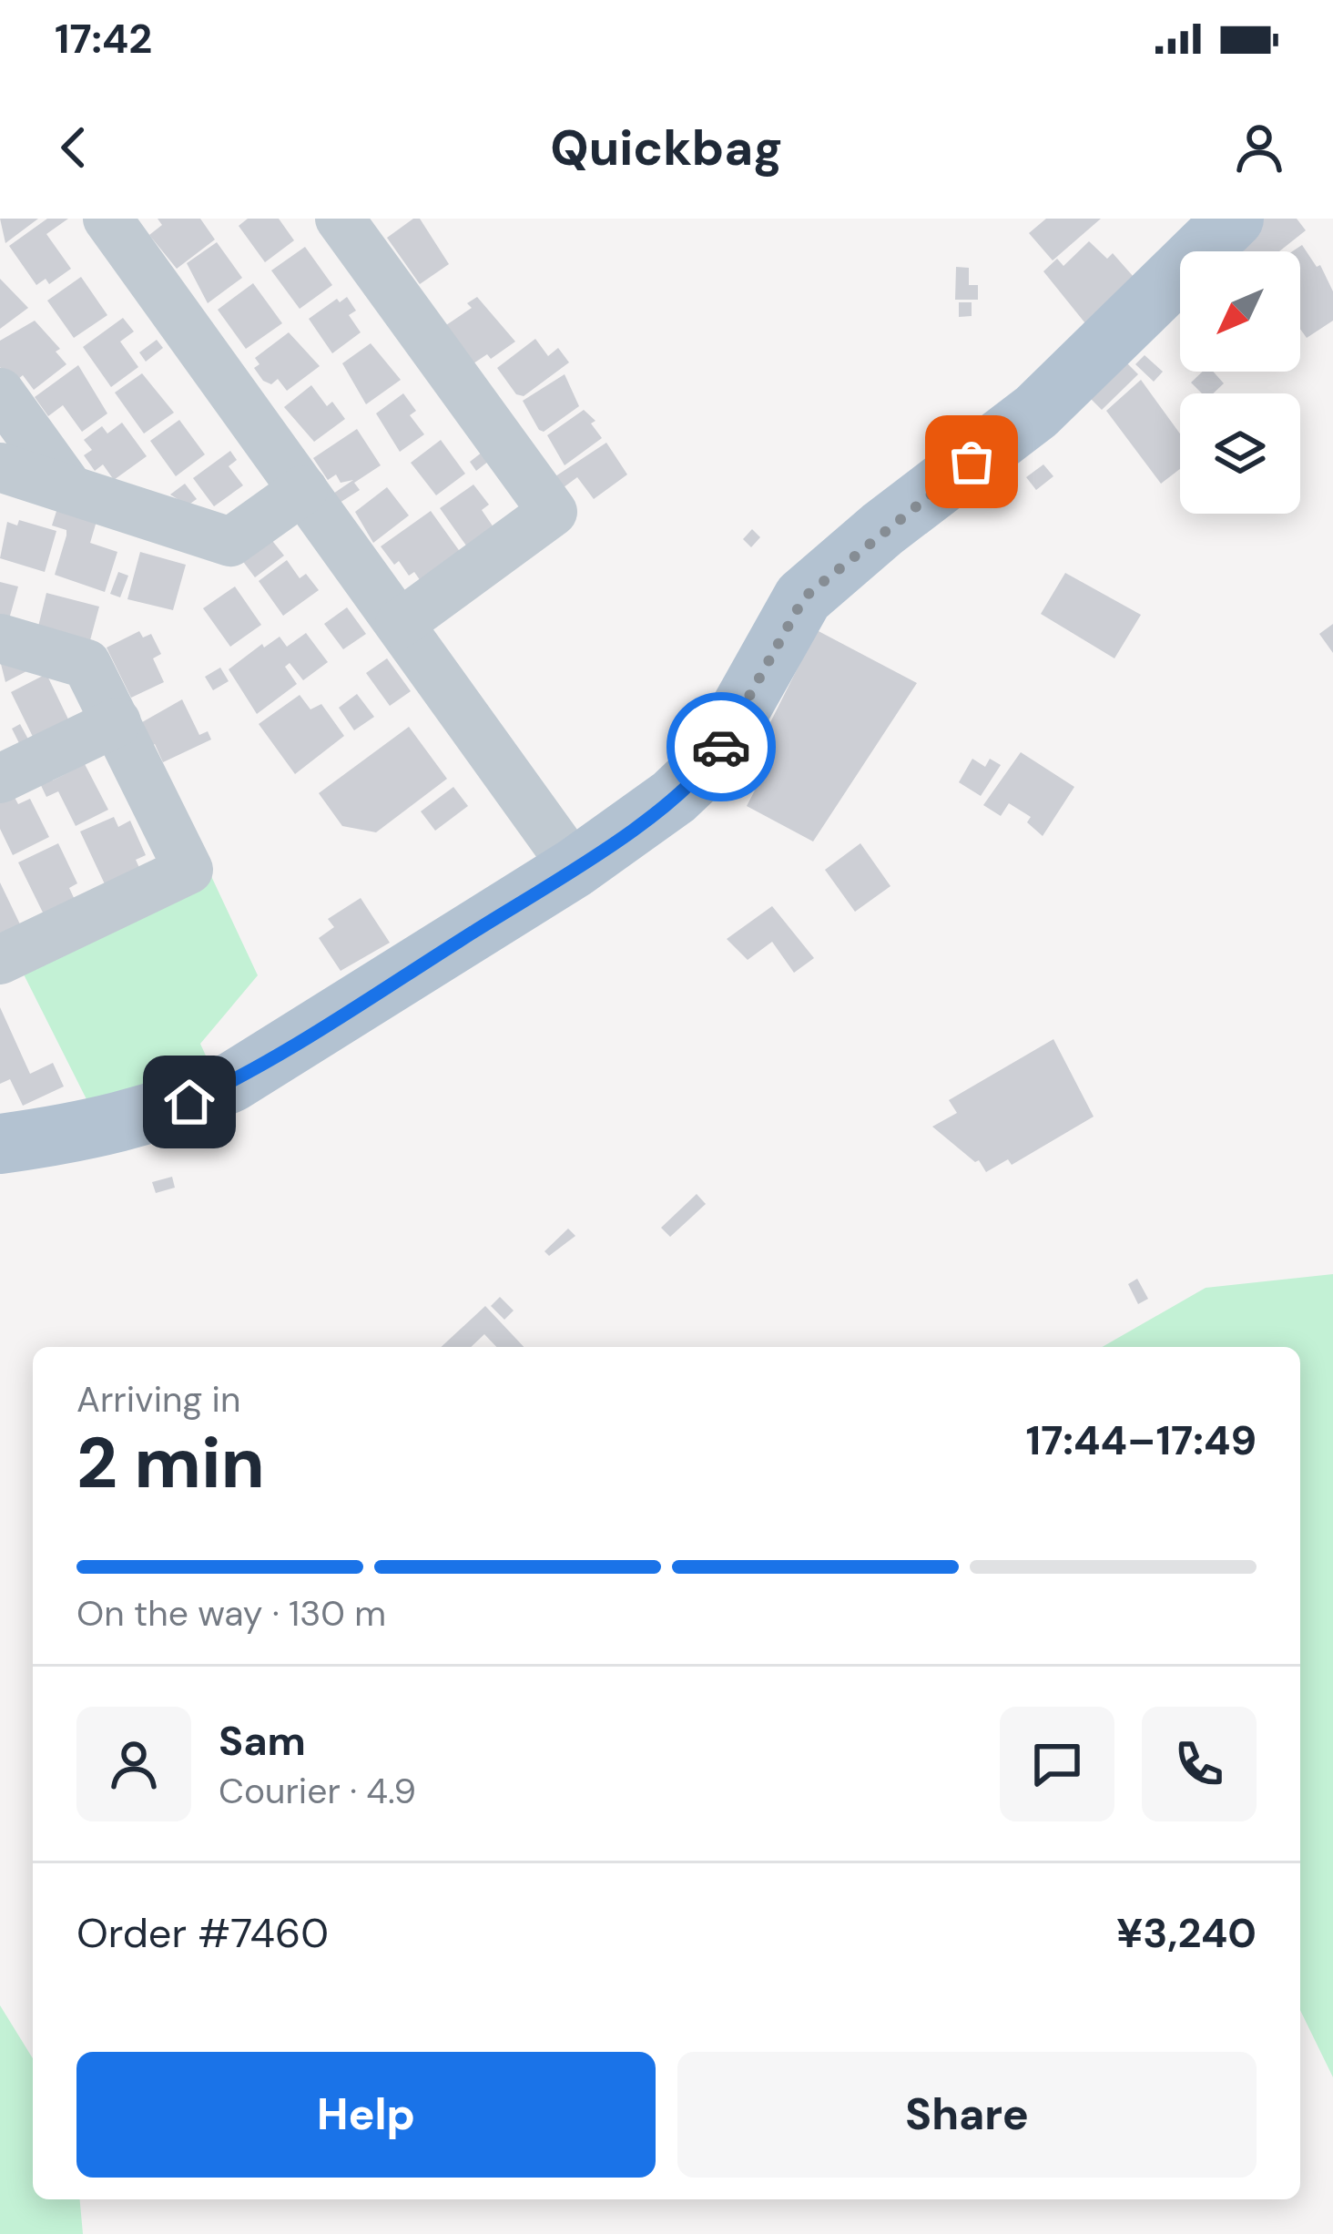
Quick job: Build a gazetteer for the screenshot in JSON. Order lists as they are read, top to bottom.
{
  "north": "bottom left",
  "page": {
    "status": "17:42",
    "header": "Quickbag",
    "heading": ["2 min", "Arriving in", "17:44–17:49"],
    "panel": [
      "Sam",
      "Courier · 4.9",
      "Order #7460",
      "¥3,240"
    ],
    "bar": "On the way · 130 m",
    "buttons": ["Help", "Share"]
  }
}
